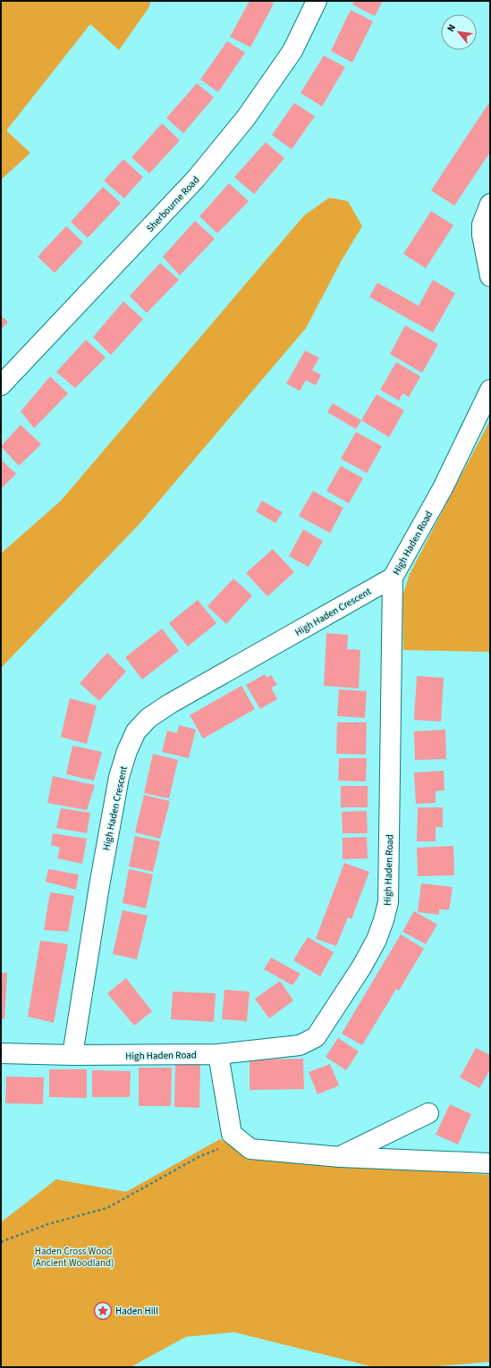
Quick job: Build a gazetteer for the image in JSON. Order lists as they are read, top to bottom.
{
  "streets": {
    "street": ["Sherbourne Road", "High Haden Road", "High Haden Crescent"]
  },
  "crossings": [
    ["High Haden Road", "High Haden Crescent"]
  ],
  "parks": ["Haden Cross Wood (Ancient Woodland)"],
  "places": {
    "place": ["Haden Hill"]
  },
  "north": "top left"
}
